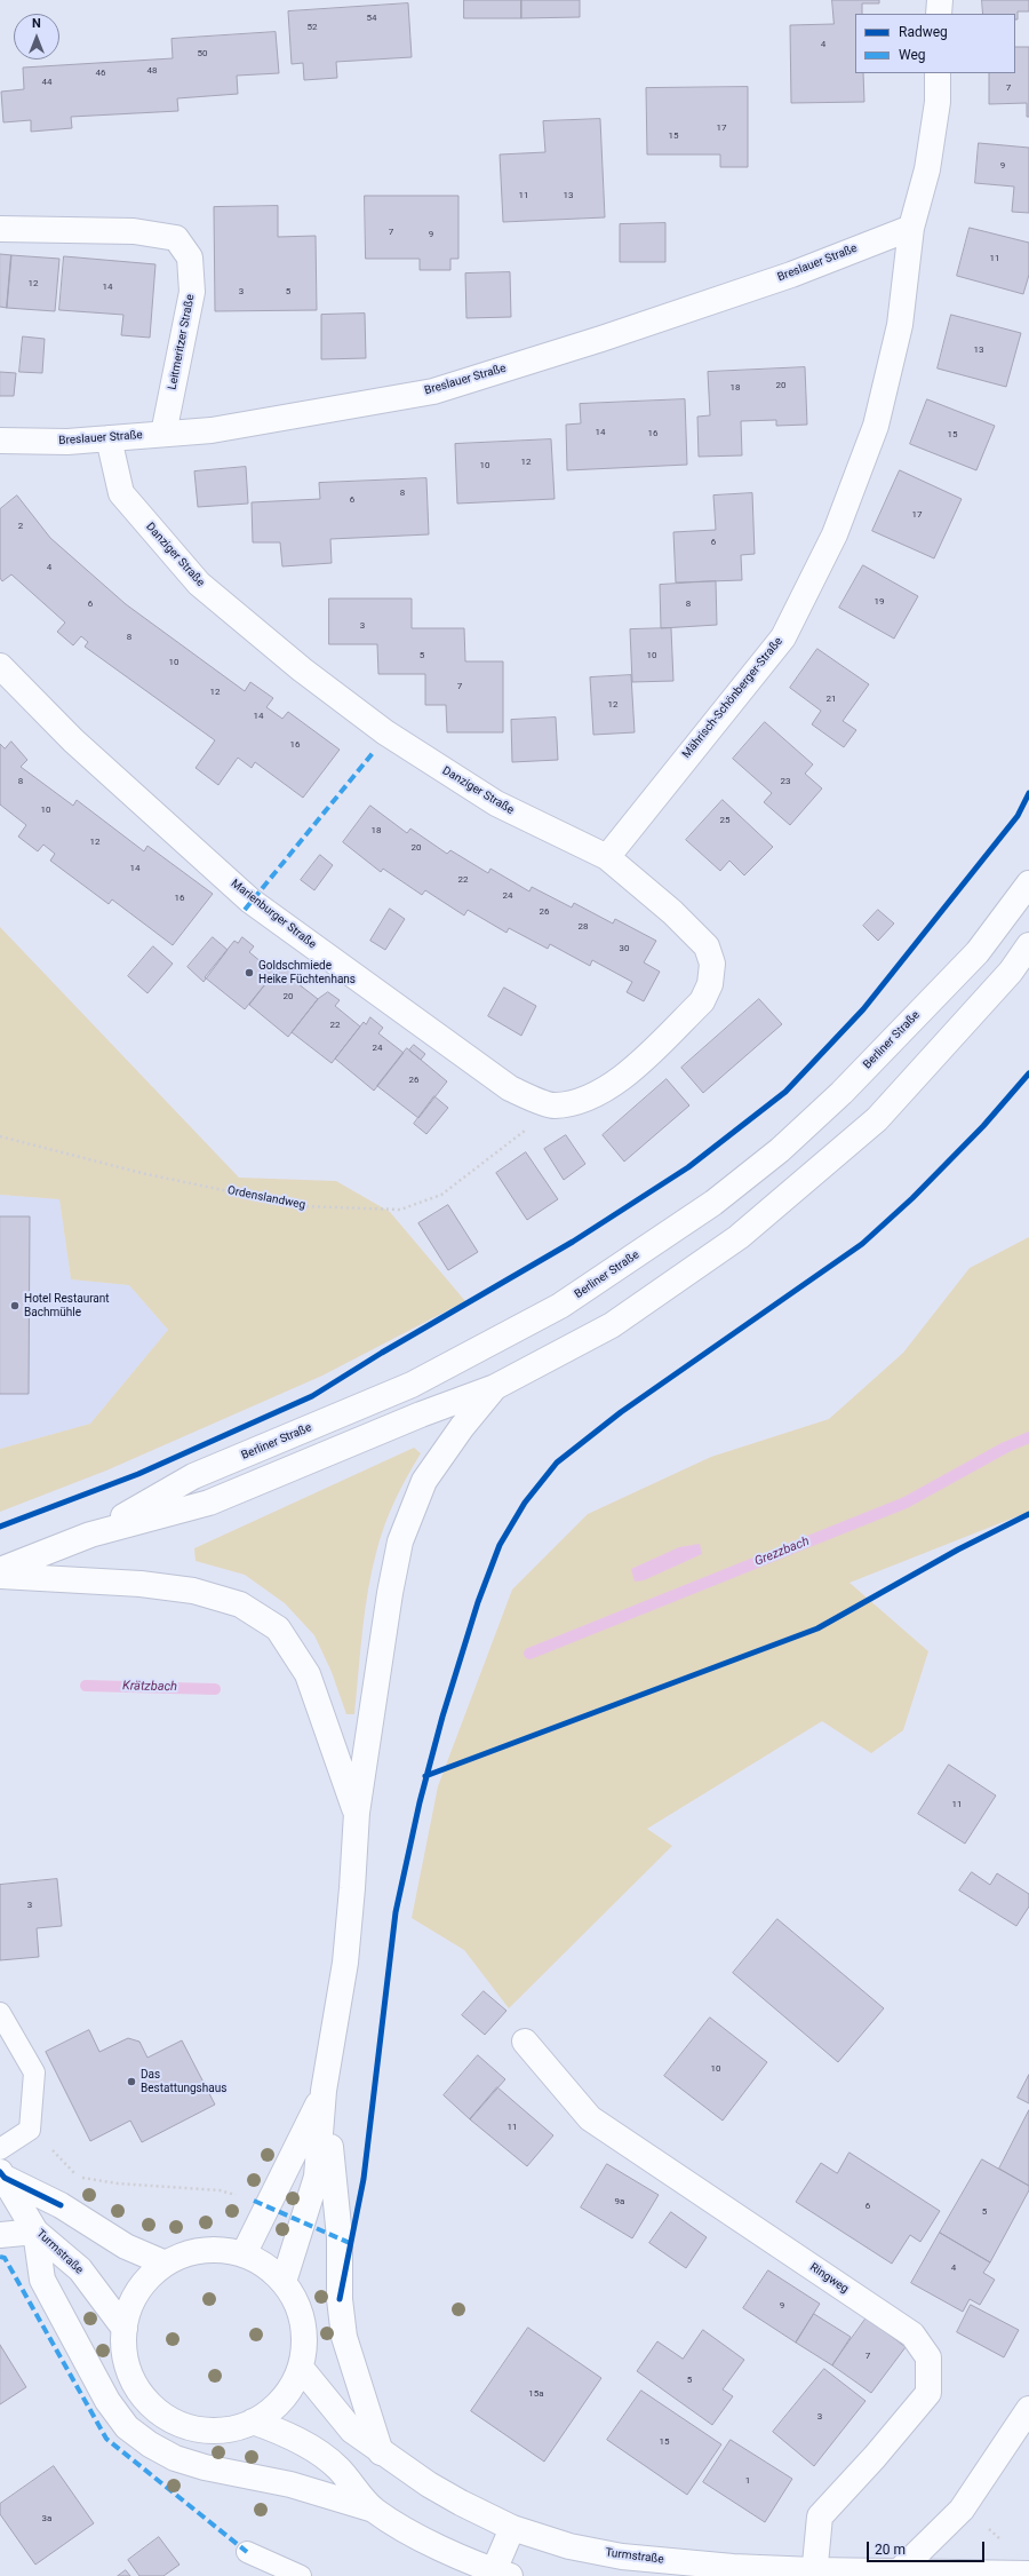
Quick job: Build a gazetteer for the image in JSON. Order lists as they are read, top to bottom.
{
  "streets": {
    "main road": [
      "Breslauer Straße",
      "Leitmeritzer Straße",
      "Danziger Straße",
      "Mährisch-Schönberger-Straße",
      "Marienburger Straße",
      "Berliner Straße",
      "Turmstraße",
      "Ringweg"
    ],
    "path": ["Ordenslandweg"]
  },
  "crossings": [
    ["Breslauer Straße", "Leitmeritzer Straße"],
    ["Breslauer Straße", "Danziger Straße"],
    ["Breslauer Straße", "Mährisch-Schönberger-Straße"],
    ["Danziger Straße", "Mährisch-Schönberger-Straße"],
    ["Danziger Straße", "Marienburger Straße"],
    ["Turmstraße", "Ringweg"]
  ],
  "water": ["Grezzbach", "Krätzbach"],
  "places": ["Goldschmiede Heike Füchtenhans", "Hotel Restaurant Bachmühle", "Das Bestattungshaus"],
  "house_numbers": [
    "54",
    "52",
    "4",
    "50",
    "48",
    "46",
    "44",
    "7",
    "17",
    "15",
    "9",
    "11",
    "13",
    "7",
    "9",
    "11",
    "12",
    "14",
    "3",
    "5",
    "13",
    "20",
    "18",
    "14",
    "16",
    "15",
    "12",
    "10",
    "8",
    "6",
    "17",
    "2",
    "6",
    "4",
    "19",
    "6",
    "8",
    "3",
    "8",
    "5",
    "10",
    "10",
    "7",
    "12",
    "21",
    "12",
    "14",
    "16",
    "8",
    "23",
    "10",
    "25",
    "18",
    "12",
    "20",
    "14",
    "22",
    "24",
    "16",
    "26",
    "28",
    "30",
    "20",
    "22",
    "24",
    "26",
    "11",
    "3",
    "10",
    "11",
    "9a",
    "6",
    "5",
    "4",
    "9",
    "7",
    "5",
    "15a",
    "3",
    "15",
    "1",
    "3a"
  ],
  "legend": ["Radweg", "Weg"],
  "scale_bar": "20 m",
  "north": "top"
}
